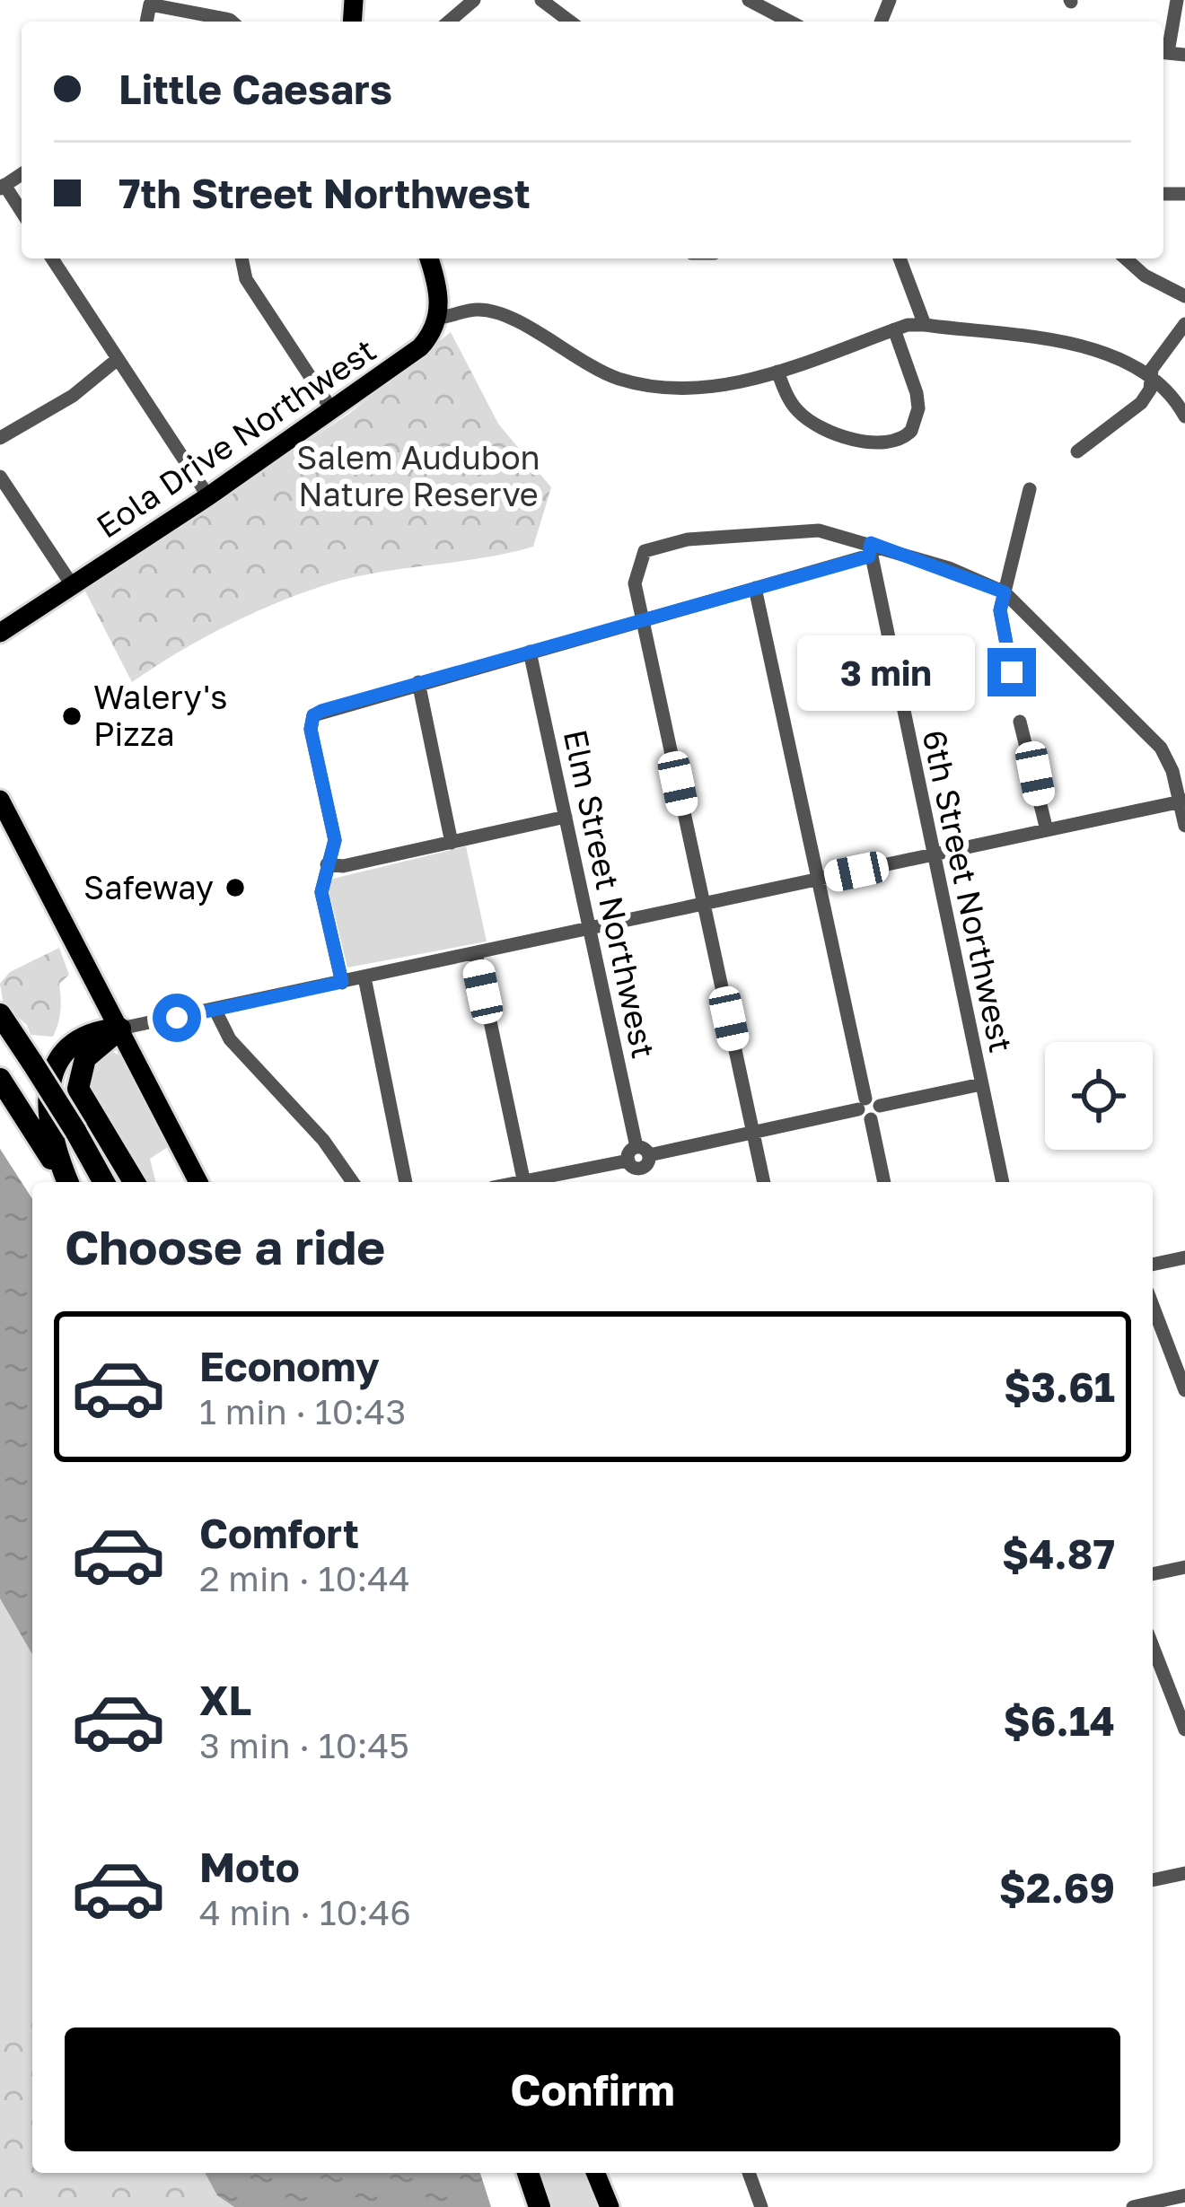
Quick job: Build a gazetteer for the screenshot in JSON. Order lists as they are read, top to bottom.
{
  "streets": {
    "main road": ["Eola Drive Northwest"],
    "street": ["6th Street Northwest", "Elm Street Northwest"]
  },
  "parks": ["Salem Audubon Nature Reserve"],
  "places": ["Walery's Pizza", "Safeway"],
  "page": {
    "banner": ["Little Caesars", "7th Street Northwest"],
    "bubble": "3 min",
    "heading": "Choose a ride",
    "list": [
      {
        "name": "Economy",
        "note": "1 min · 10:43",
        "value": "$3.61"
      },
      {
        "name": "Comfort",
        "note": "2 min · 10:44",
        "value": "$4.87"
      },
      {
        "name": "XL",
        "note": "3 min · 10:45",
        "value": "$6.14"
      },
      {
        "name": "Moto",
        "note": "4 min · 10:46",
        "value": "$2.69"
      }
    ],
    "buttons": "Confirm"
  }
}
